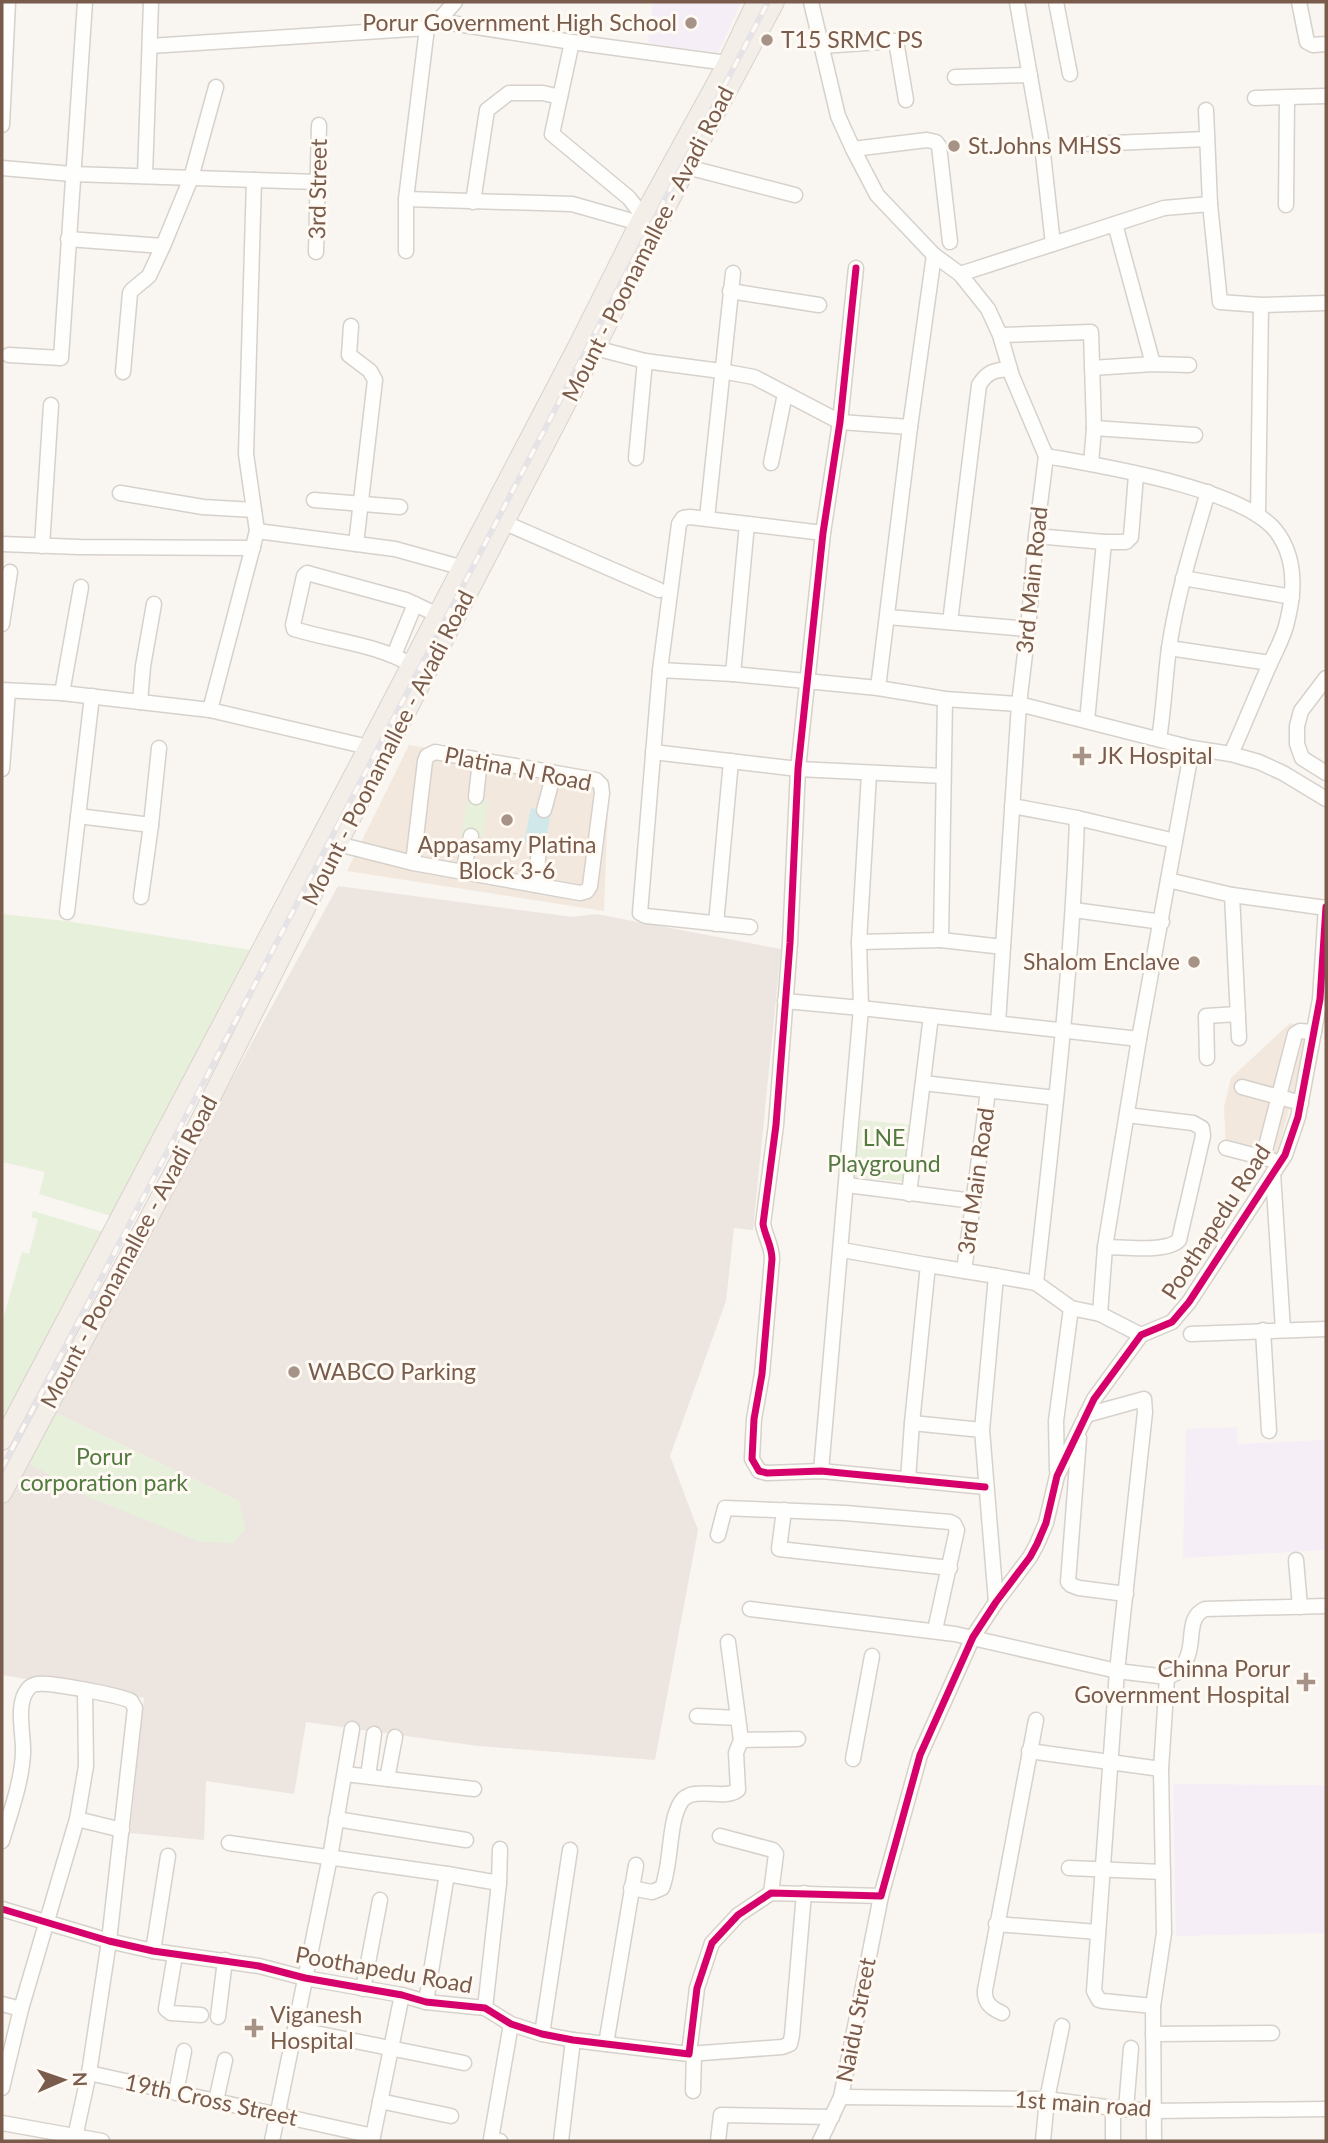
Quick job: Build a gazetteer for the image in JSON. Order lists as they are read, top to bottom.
{
  "streets": {
    "main road": ["Mount - Poonamallee - Avadi Road"],
    "street": [
      "3rd Street",
      "3rd Main Road",
      "Platina N Road",
      "Poothapedu Road",
      "Naidu Street",
      "19th Cross Street",
      "1st main road"
    ]
  },
  "crossings": [
    ["Naidu Street", "1st main road"]
  ],
  "parks": ["LNE Playground", "Porur corporation park"],
  "places": {
    "other": [
      "Porur Government High School",
      "T15 SRMC PS",
      "St.Johns MHSS",
      "Appasamy Platina Block 3-6",
      "Shalom Enclave",
      "WABCO Parking"
    ],
    "health": ["JK Hospital", "Chinna Porur Government Hospital", "Viganesh Hospital"]
  },
  "north": "right"
}
